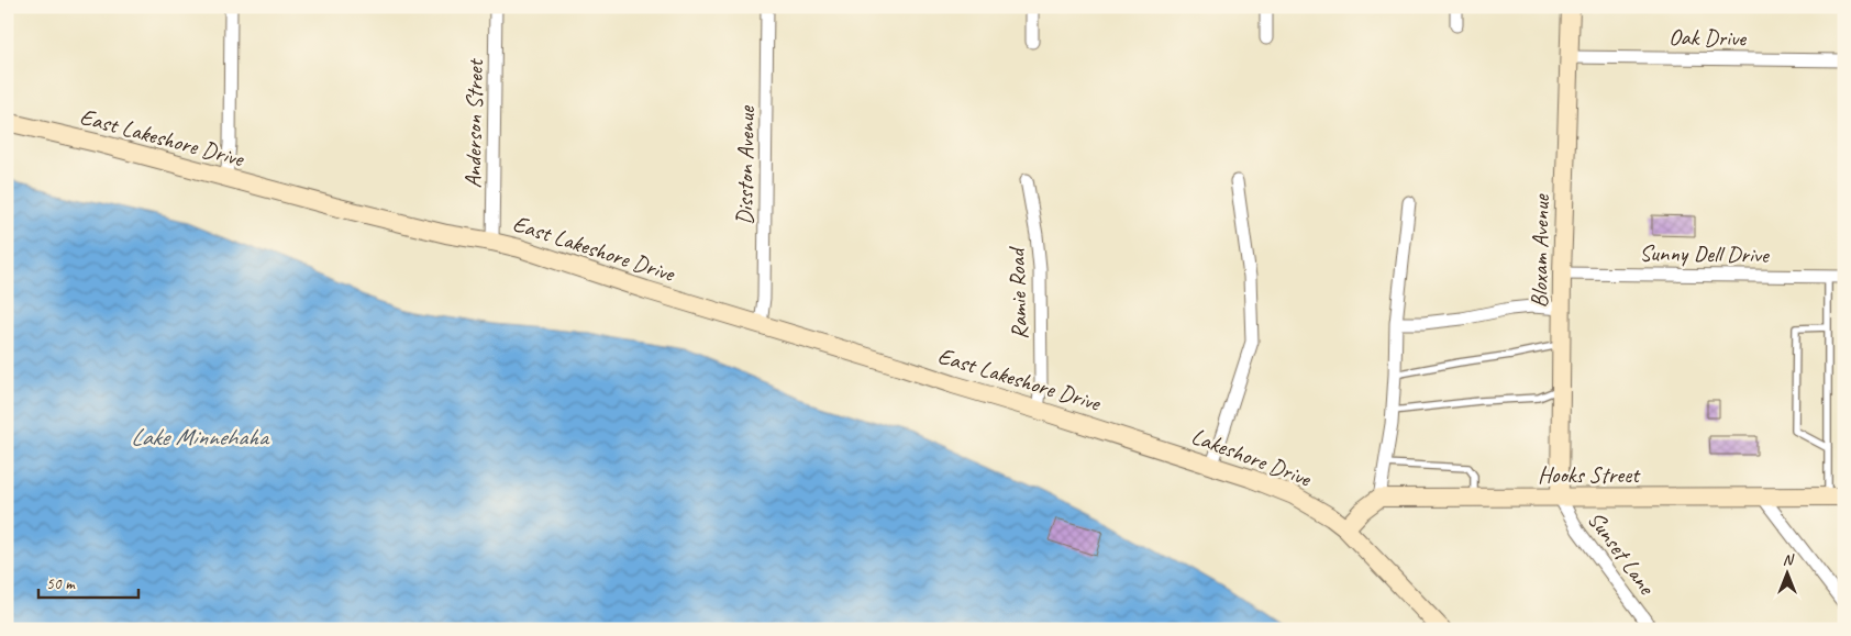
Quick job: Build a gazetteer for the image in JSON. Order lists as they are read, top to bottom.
{
  "streets": {
    "street": [
      "Oak Drive",
      "Anderson Street",
      "East Lakeshore Drive",
      "Disston Avenue",
      "Bloxam Avenue",
      "Sunny Dell Drive",
      "Ramie Road",
      "Lakeshore Drive",
      "Hooks Street",
      "Sunset Lane"
    ]
  },
  "crossings": [
    ["Oak Drive", "Bloxam Avenue"],
    ["Anderson Street", "East Lakeshore Drive"],
    ["East Lakeshore Drive", "Disston Avenue"],
    ["East Lakeshore Drive", "Ramie Road"],
    ["East Lakeshore Drive", "Lakeshore Drive"],
    ["Bloxam Avenue", "Sunny Dell Drive"],
    ["Bloxam Avenue", "Hooks Street"],
    ["Bloxam Avenue", "Sunset Lane"],
    ["Hooks Street", "Sunset Lane"]
  ],
  "water": ["Lake Minnehaha"],
  "scale_bar": "50 m",
  "north": "top"
}
